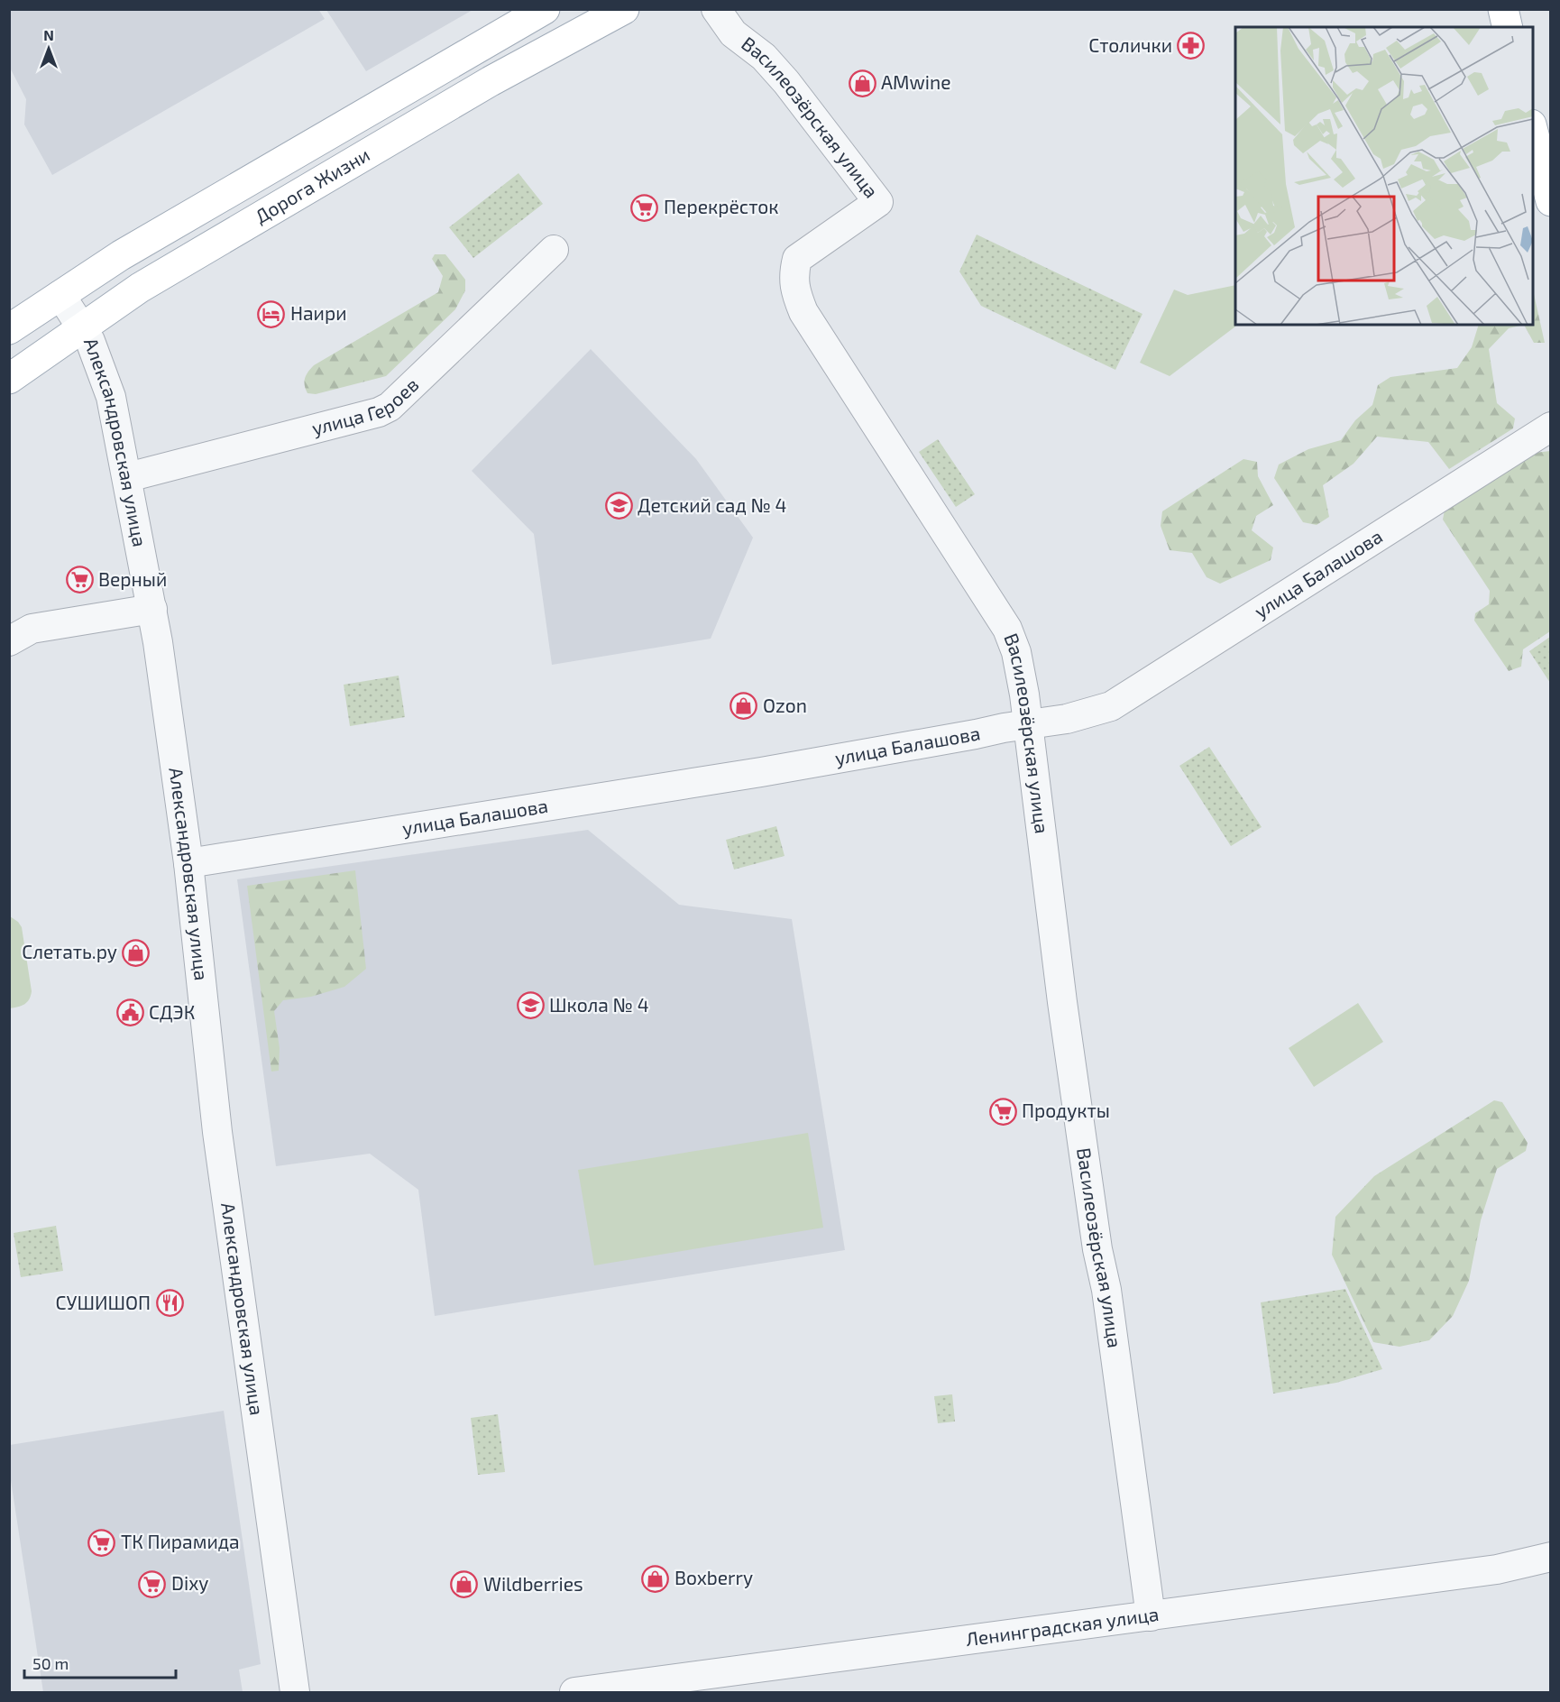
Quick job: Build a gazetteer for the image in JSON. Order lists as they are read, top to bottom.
{
  "streets": {
    "main road": ["Дорога Жизни"],
    "street": [
      "Василеозёрская улица",
      "улица Героев",
      "Александровская улица",
      "улица Балашова",
      "Ленинградская улица"
    ]
  },
  "crossings": [
    ["Василеозёрская улица", "улица Балашова"],
    ["Василеозёрская улица", "Ленинградская улица"],
    ["Дорога Жизни", "Александровская улица"],
    ["улица Героев", "Александровская улица"],
    ["Александровская улица", "улица Балашова"]
  ],
  "places": {
    "pharmacy": ["Столички"],
    "shop": [
      "AMwine",
      "Ozon",
      "Слетать.ру",
      "Boxberry",
      "Wildberries"
    ],
    "supermarket": [
      "Перекрёсток",
      "Верный",
      "Продукты",
      "ТК Пирамида",
      "Dixy"
    ],
    "hotel": ["Наири"],
    "school or university": ["Детский сад № 4", "Школа № 4"],
    "public building": ["СДЭК"],
    "restaurant": ["СУШИШОП"]
  },
  "scale_bar": "50 m",
  "north": "top"
}
